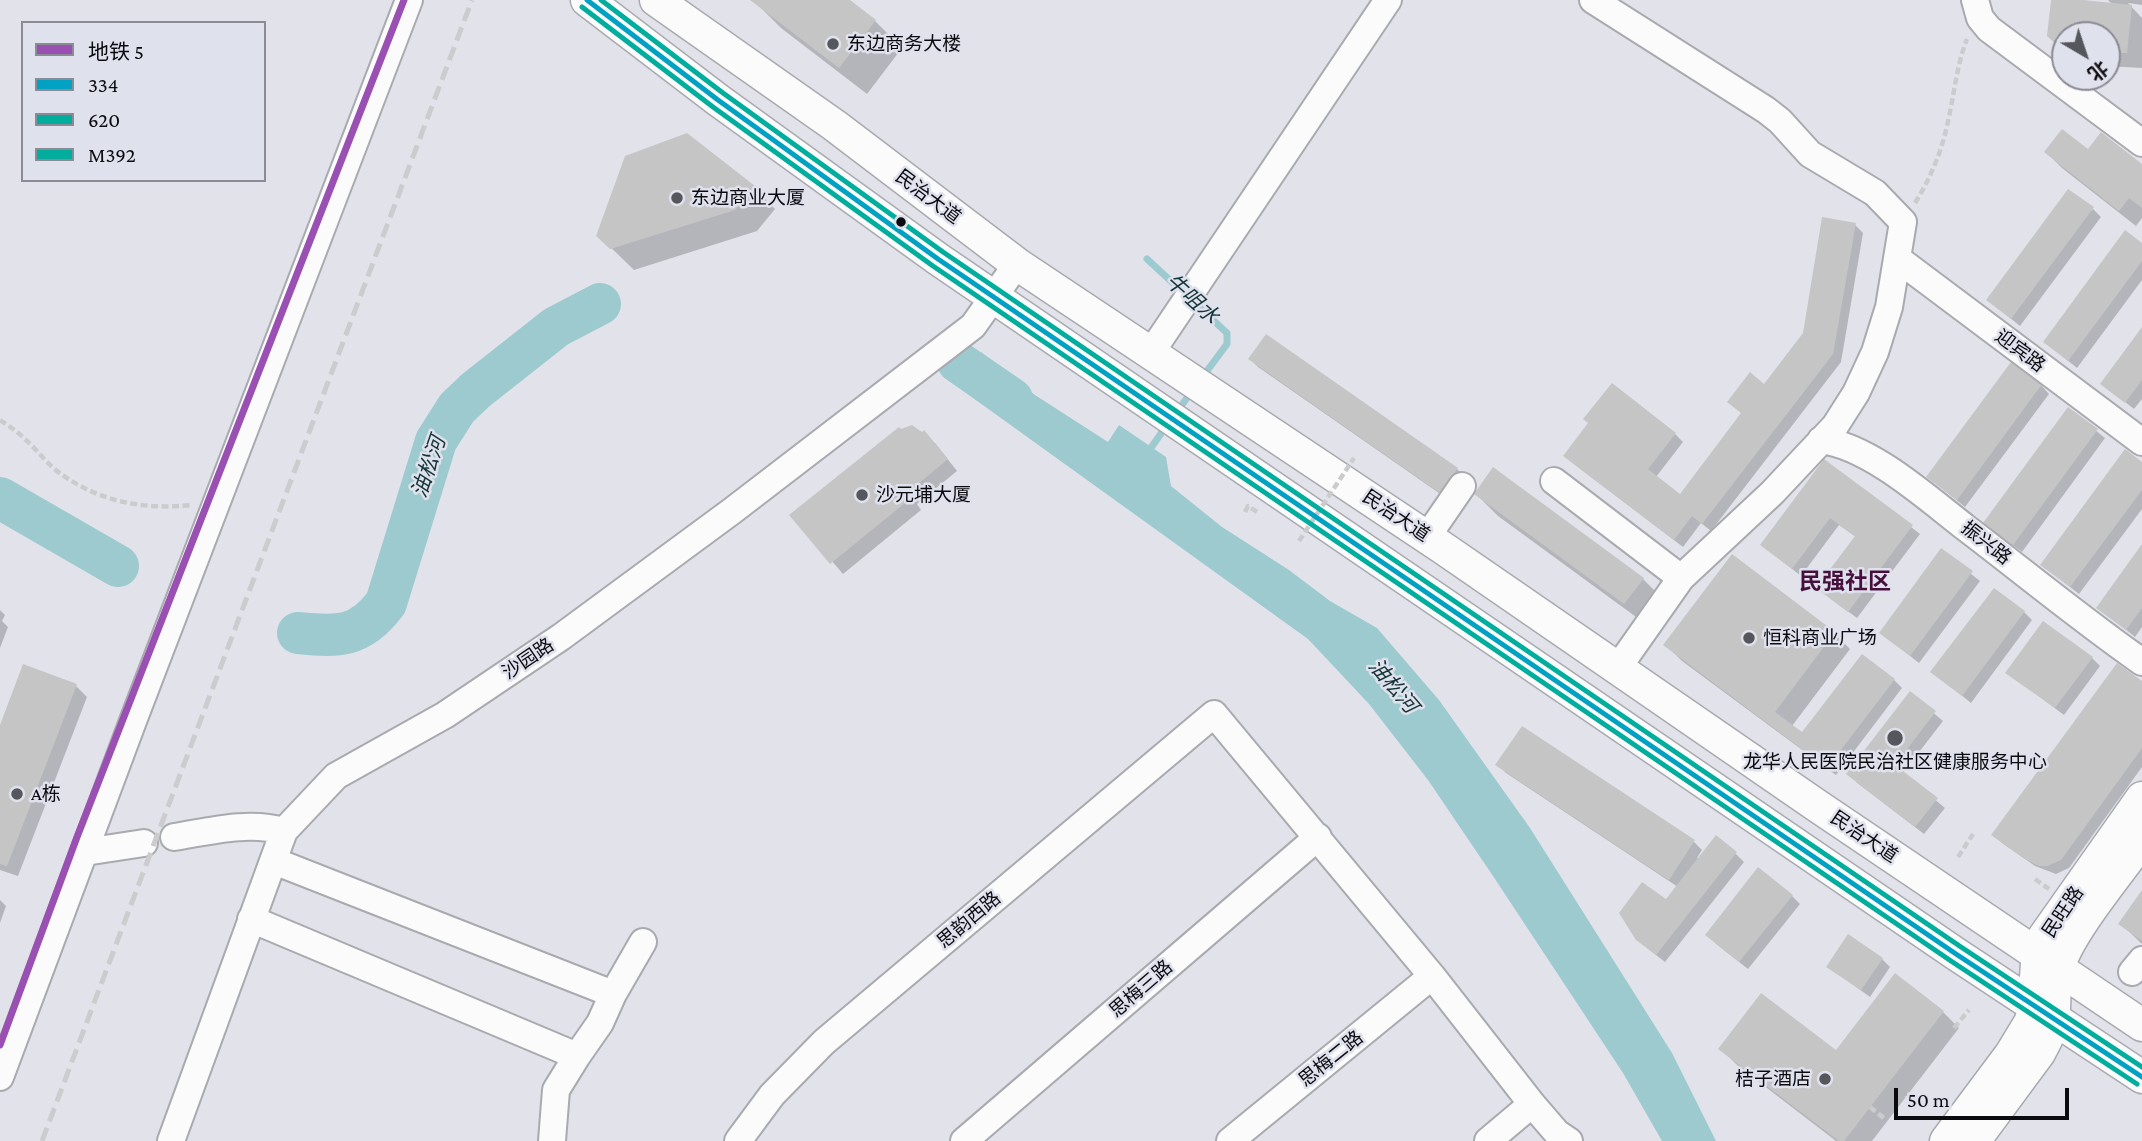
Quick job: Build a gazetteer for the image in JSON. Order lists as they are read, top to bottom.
{
  "streets": {
    "main road": ["民治大道", "民旺路"],
    "street": [
      "迎宾路",
      "振兴路",
      "沙园路",
      "思韵西路",
      "思梅三路",
      "思梅二路"
    ]
  },
  "crossings": [
    ["民治大道", "沙园路"],
    ["民治大道", "民旺路"],
    ["思韵西路", "思梅三路"]
  ],
  "districts": ["民强社区"],
  "water": ["牛咀水", "油松河"],
  "places": [
    "东边商务大楼",
    "东边商业大厦",
    "沙元埔大厦",
    "恒科商业广场",
    "龙华人民医院民治社区健康服务中心",
    "A栋",
    "桔子酒店"
  ],
  "lines": [
    "metro line 5",
    "transit line 334",
    "transit line M392",
    "transit line 620"
  ],
  "legend": [
    "地铁 5",
    "334",
    "620",
    "M392"
  ],
  "scale_bar": "50 m",
  "north": "bottom right"
}
